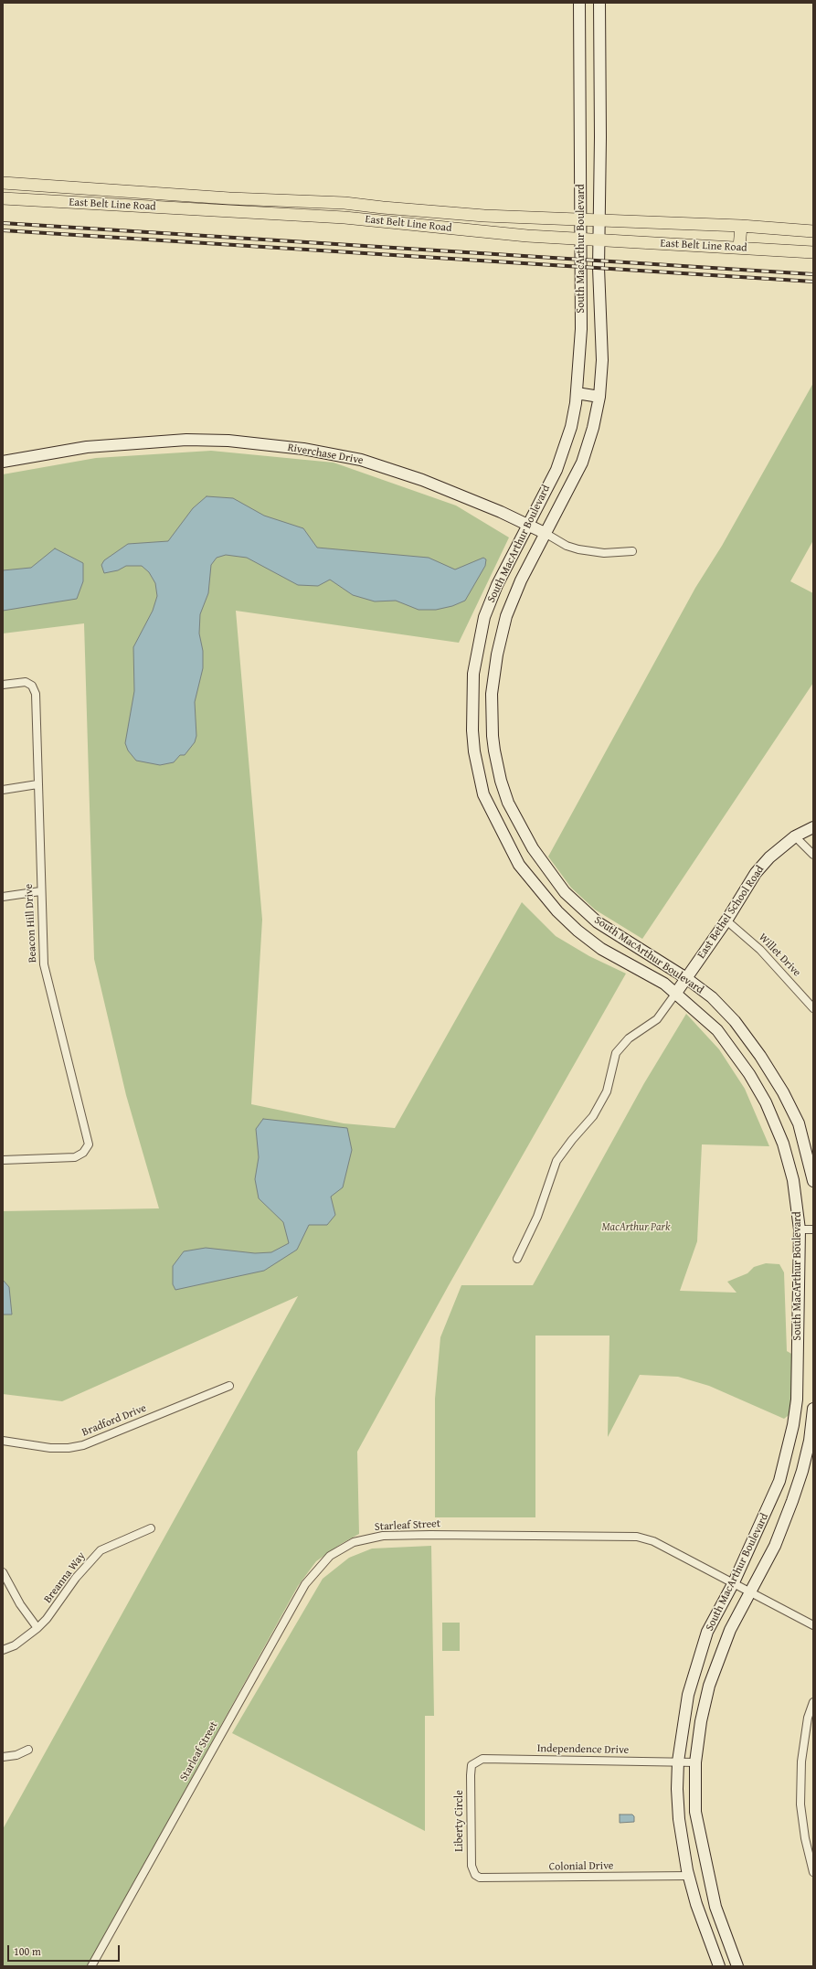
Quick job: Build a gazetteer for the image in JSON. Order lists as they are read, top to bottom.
{
  "streets": {
    "main road": [
      "East Belt Line Road",
      "South MacArthur Boulevard",
      "Riverchase Drive",
      "East Bethel School Road"
    ],
    "street": [
      "Beacon Hill Drive",
      "Willet Drive",
      "Bradford Drive",
      "Starleaf Street",
      "Breanna Way",
      "Independence Drive",
      "Liberty Circle",
      "Colonial Drive"
    ]
  },
  "crossings": [
    ["East Belt Line Road", "South MacArthur Boulevard"],
    ["South MacArthur Boulevard", "Riverchase Drive"],
    ["South MacArthur Boulevard", "East Bethel School Road"],
    ["South MacArthur Boulevard", "Starleaf Street"],
    ["South MacArthur Boulevard", "Independence Drive"],
    ["South MacArthur Boulevard", "Colonial Drive"],
    ["East Bethel School Road", "Willet Drive"],
    ["Independence Drive", "Liberty Circle"],
    ["Liberty Circle", "Colonial Drive"]
  ],
  "parks": ["MacArthur Park"],
  "scale_bar": "100 m"
}
